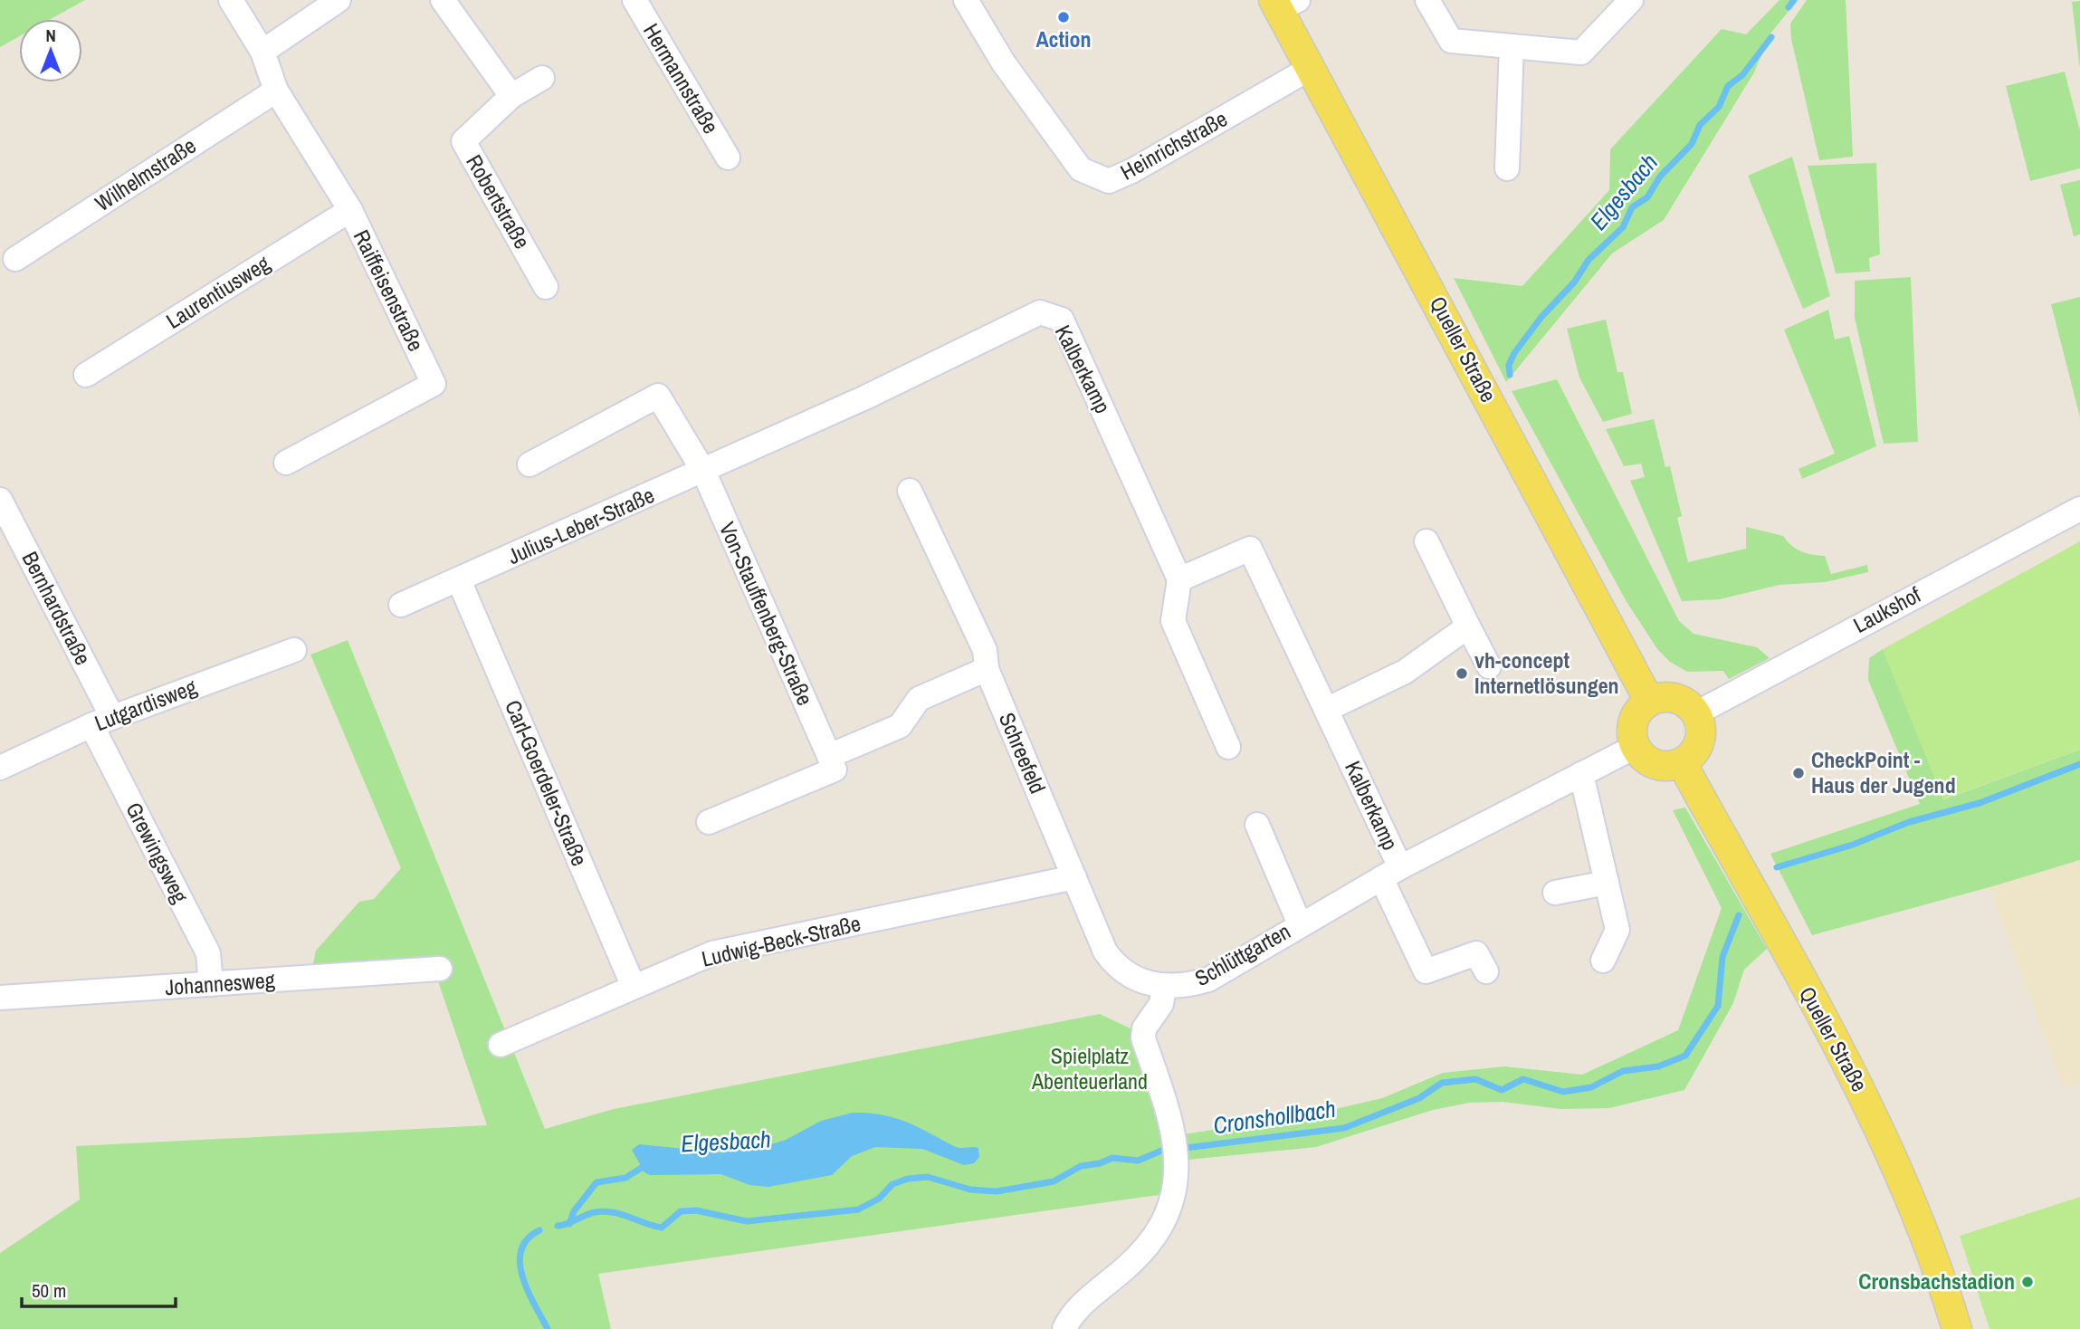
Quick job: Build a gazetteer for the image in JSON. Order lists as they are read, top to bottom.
{
  "streets": {
    "main road": ["Queller Straße"],
    "street": [
      "Hermannstraße",
      "Heinrichstraße",
      "Wilhelmstraße",
      "Robertstraße",
      "Raiffeisenstraße",
      "Laurentiusweg",
      "Kalberkamp",
      "Julius-Leber-Straße",
      "Bernhardstraße",
      "Laukshof",
      "Von-Stauffenberg-Straße",
      "Lutgardisweg",
      "Schreefeld",
      "Carl-Goerdeler-Straße",
      "Grewingsweg",
      "Ludwig-Beck-Straße",
      "Schlüttgarten",
      "Johannesweg"
    ]
  },
  "crossings": [
    ["Heinrichstraße", "Queller Straße"],
    ["Wilhelmstraße", "Raiffeisenstraße"],
    ["Raiffeisenstraße", "Laurentiusweg"],
    ["Queller Straße", "Laukshof"],
    ["Queller Straße", "Schlüttgarten"],
    ["Kalberkamp", "Julius-Leber-Straße"],
    ["Kalberkamp", "Schlüttgarten"],
    ["Julius-Leber-Straße", "Von-Stauffenberg-Straße"],
    ["Julius-Leber-Straße", "Carl-Goerdeler-Straße"],
    ["Bernhardstraße", "Lutgardisweg"],
    ["Bernhardstraße", "Grewingsweg"],
    ["Laukshof", "Schlüttgarten"],
    ["Lutgardisweg", "Grewingsweg"],
    ["Schreefeld", "Ludwig-Beck-Straße"],
    ["Schreefeld", "Schlüttgarten"],
    ["Carl-Goerdeler-Straße", "Ludwig-Beck-Straße"],
    ["Grewingsweg", "Johannesweg"]
  ],
  "water": ["Elgesbach", "Cronshollbach"],
  "parks": ["Spielplatz Abenteuerland"],
  "places": [
    "Action",
    "vh-concept Internetlösungen",
    "CheckPoint - Haus der Jugend",
    "Cronsbachstadion"
  ],
  "scale_bar": "50 m",
  "north": "top"
}
